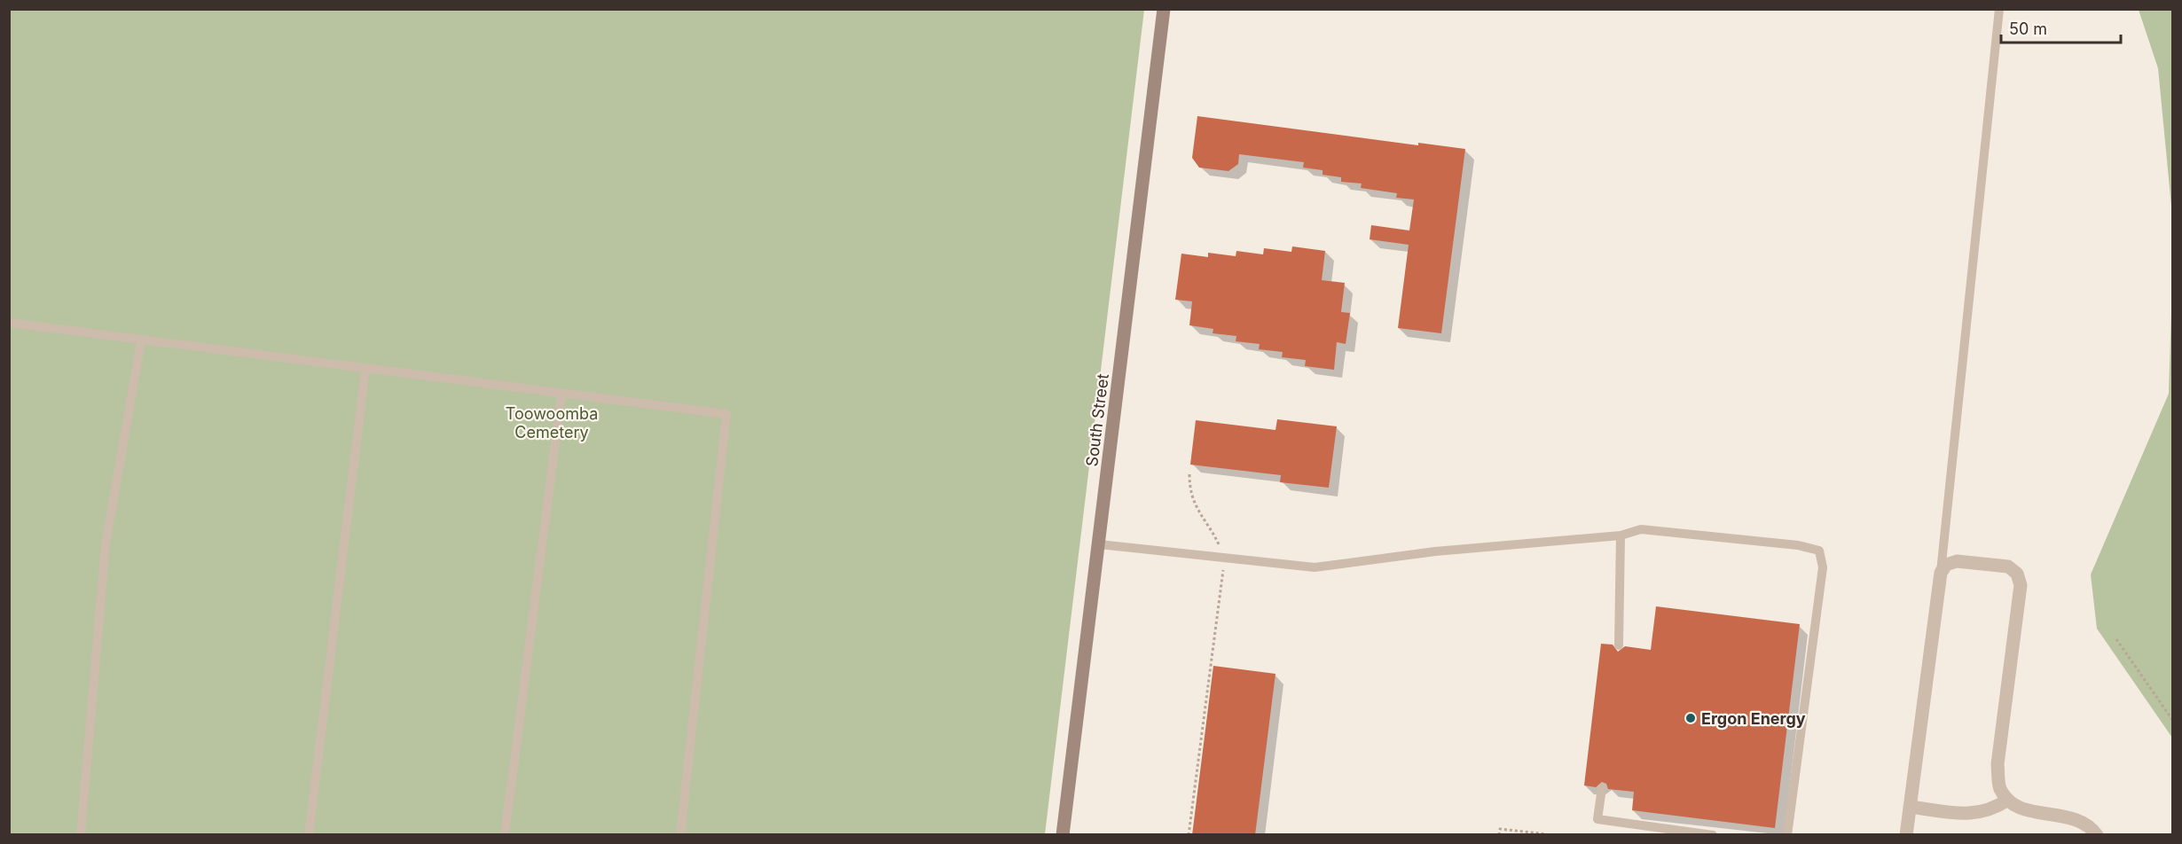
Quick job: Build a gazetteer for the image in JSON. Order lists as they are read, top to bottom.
{
  "streets": {
    "street": ["South Street"]
  },
  "parks": ["Toowoomba Cemetery"],
  "places": ["Ergon Energy"],
  "scale_bar": "50 m"
}
